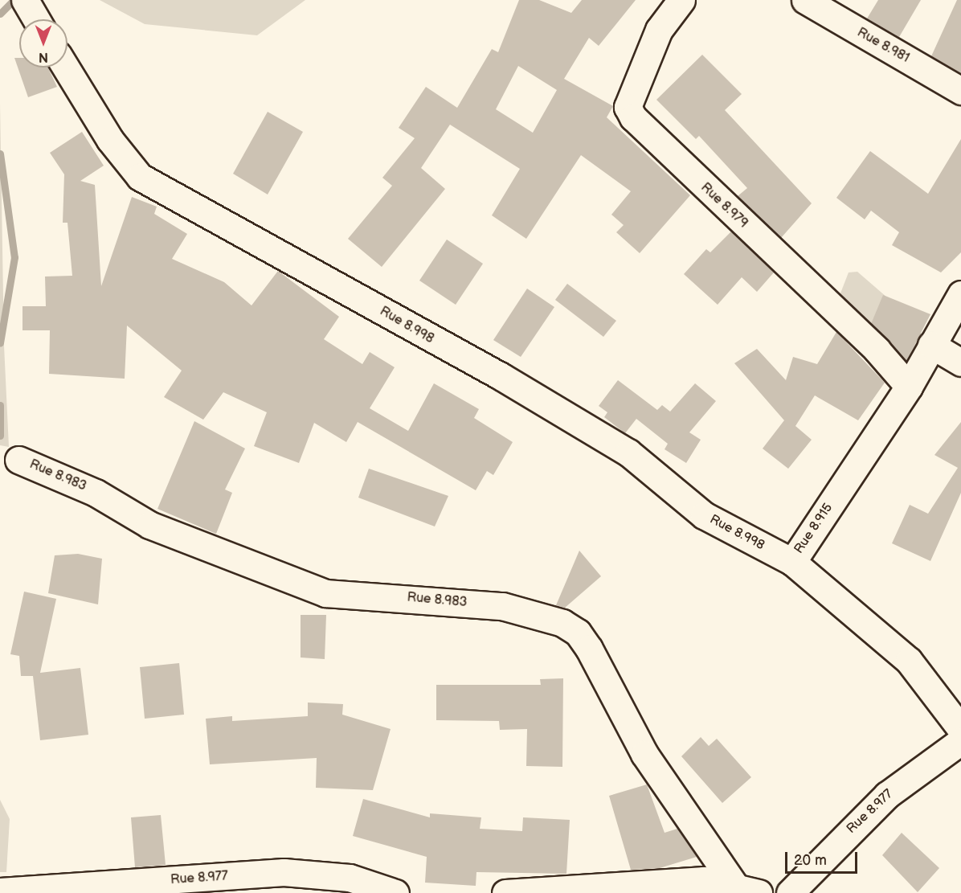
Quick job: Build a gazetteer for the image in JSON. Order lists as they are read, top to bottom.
{
  "streets": {
    "street": [
      "Rue 8.981",
      "Rue 8.979",
      "Rue 8.998",
      "Rue 8.983",
      "Rue 8.915",
      "Rue 8.977"
    ]
  },
  "crossings": [
    ["Rue 8.979", "Rue 8.915"],
    ["Rue 8.998", "Rue 8.915"]
  ],
  "scale_bar": "20 m",
  "north": "bottom"
}
